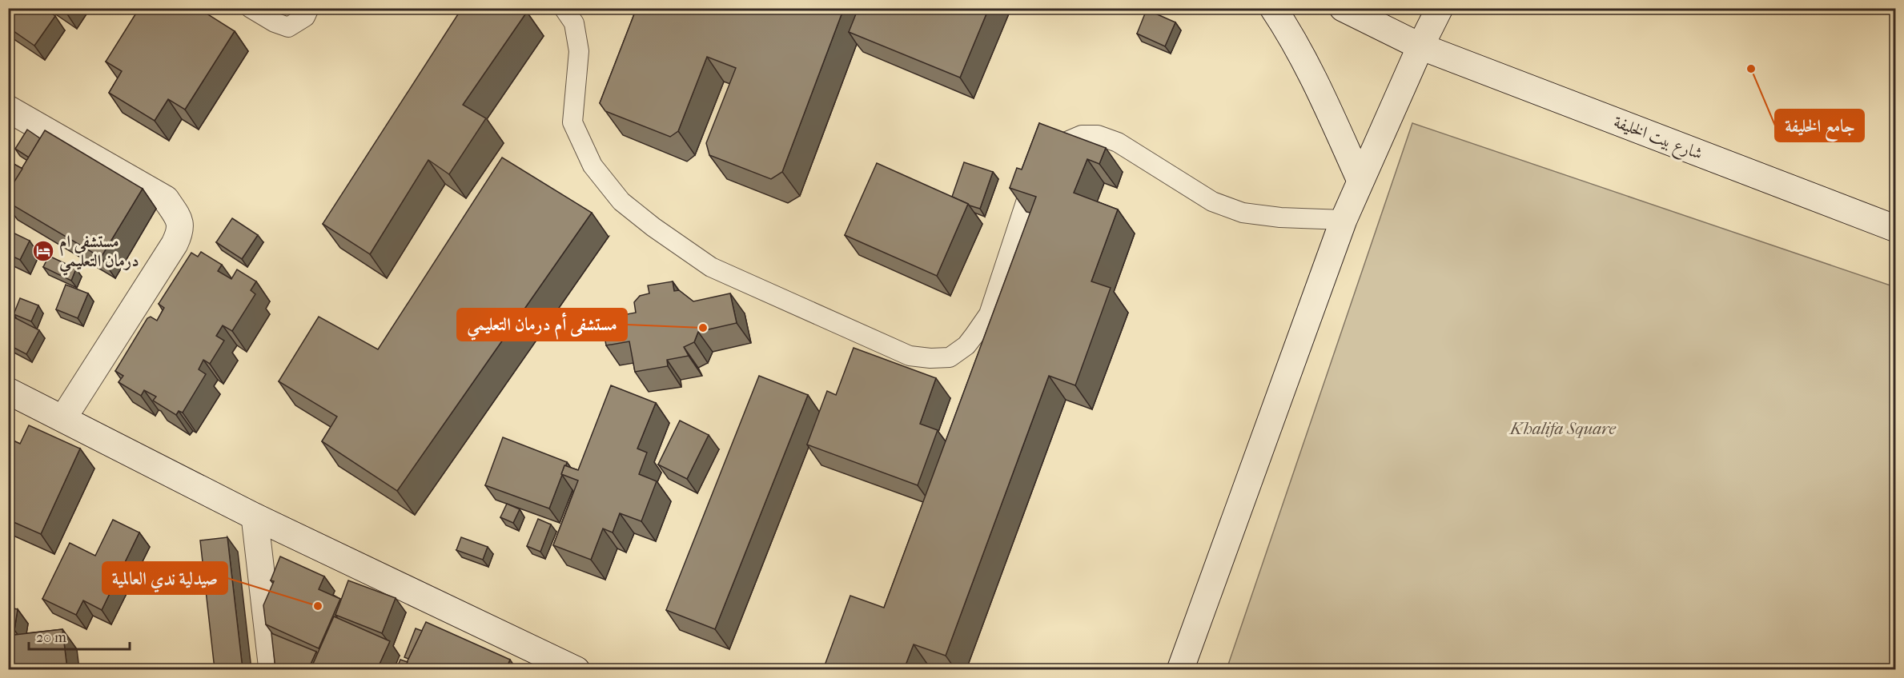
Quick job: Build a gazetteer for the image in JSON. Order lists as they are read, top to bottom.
{
  "streets": {
    "street": ["شارع بيت الخليفة"]
  },
  "parks": ["Khalifa Square"],
  "places": {
    "other": ["جامع الخليفة", "مستشفى أم درمان التعليمي", "صيدلية ندي العالمية"],
    "hotel": ["مستشفى ام درمان التعليمي"]
  },
  "scale_bar": "20 m"
}
